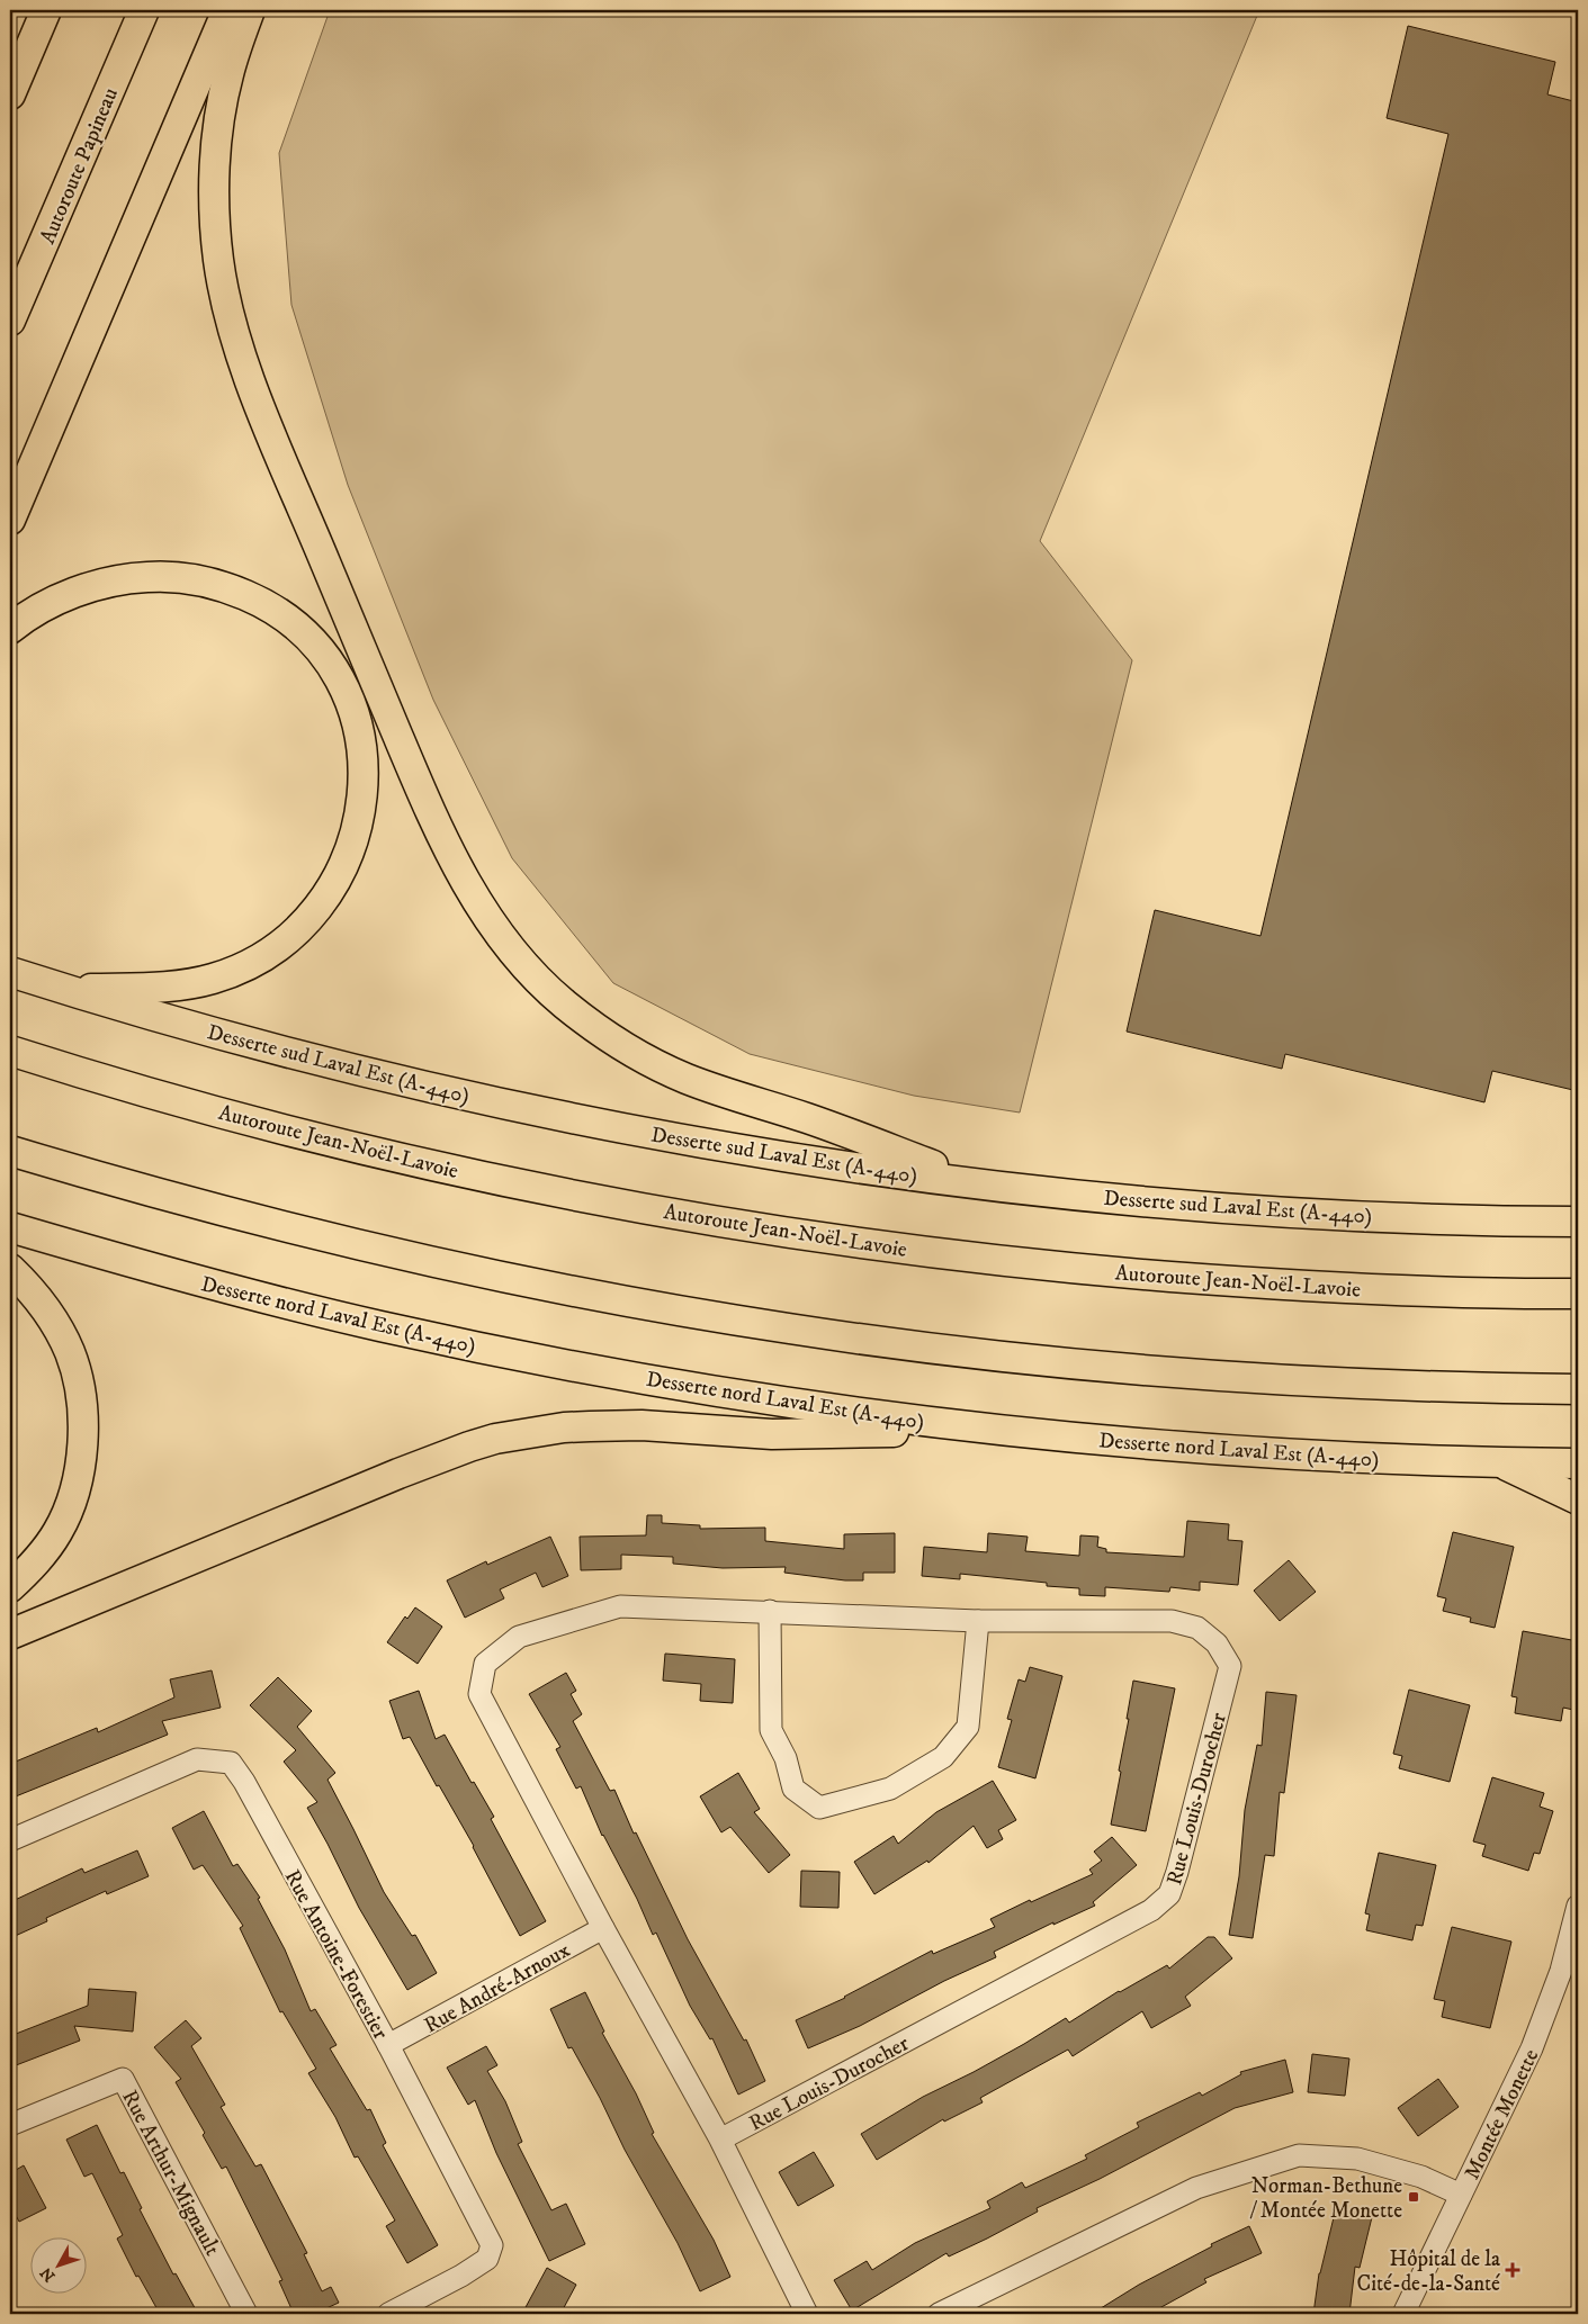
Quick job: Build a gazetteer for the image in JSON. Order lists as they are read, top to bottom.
{
  "streets": {
    "highway": [
      "Autoroute Papineau",
      "Desserte sud Laval Est (A-440)",
      "Autoroute Jean-Noël-Lavoie",
      "Desserte nord Laval Est (A-440)"
    ],
    "street": [
      "Rue Louis-Durocher",
      "Rue Antoine-Forestier",
      "Rue André-Arnoux",
      "Montée Monette",
      "Rue Arthur-Mignault"
    ]
  },
  "crossings": [
    ["Rue Louis-Durocher", "Rue André-Arnoux"],
    ["Rue Antoine-Forestier", "Rue André-Arnoux"]
  ],
  "places": {
    "transit": ["Norman-Bethune / Montée Monette"],
    "health": ["Hôpital de la Cité-de-la-Santé"]
  },
  "north": "bottom left"
}
